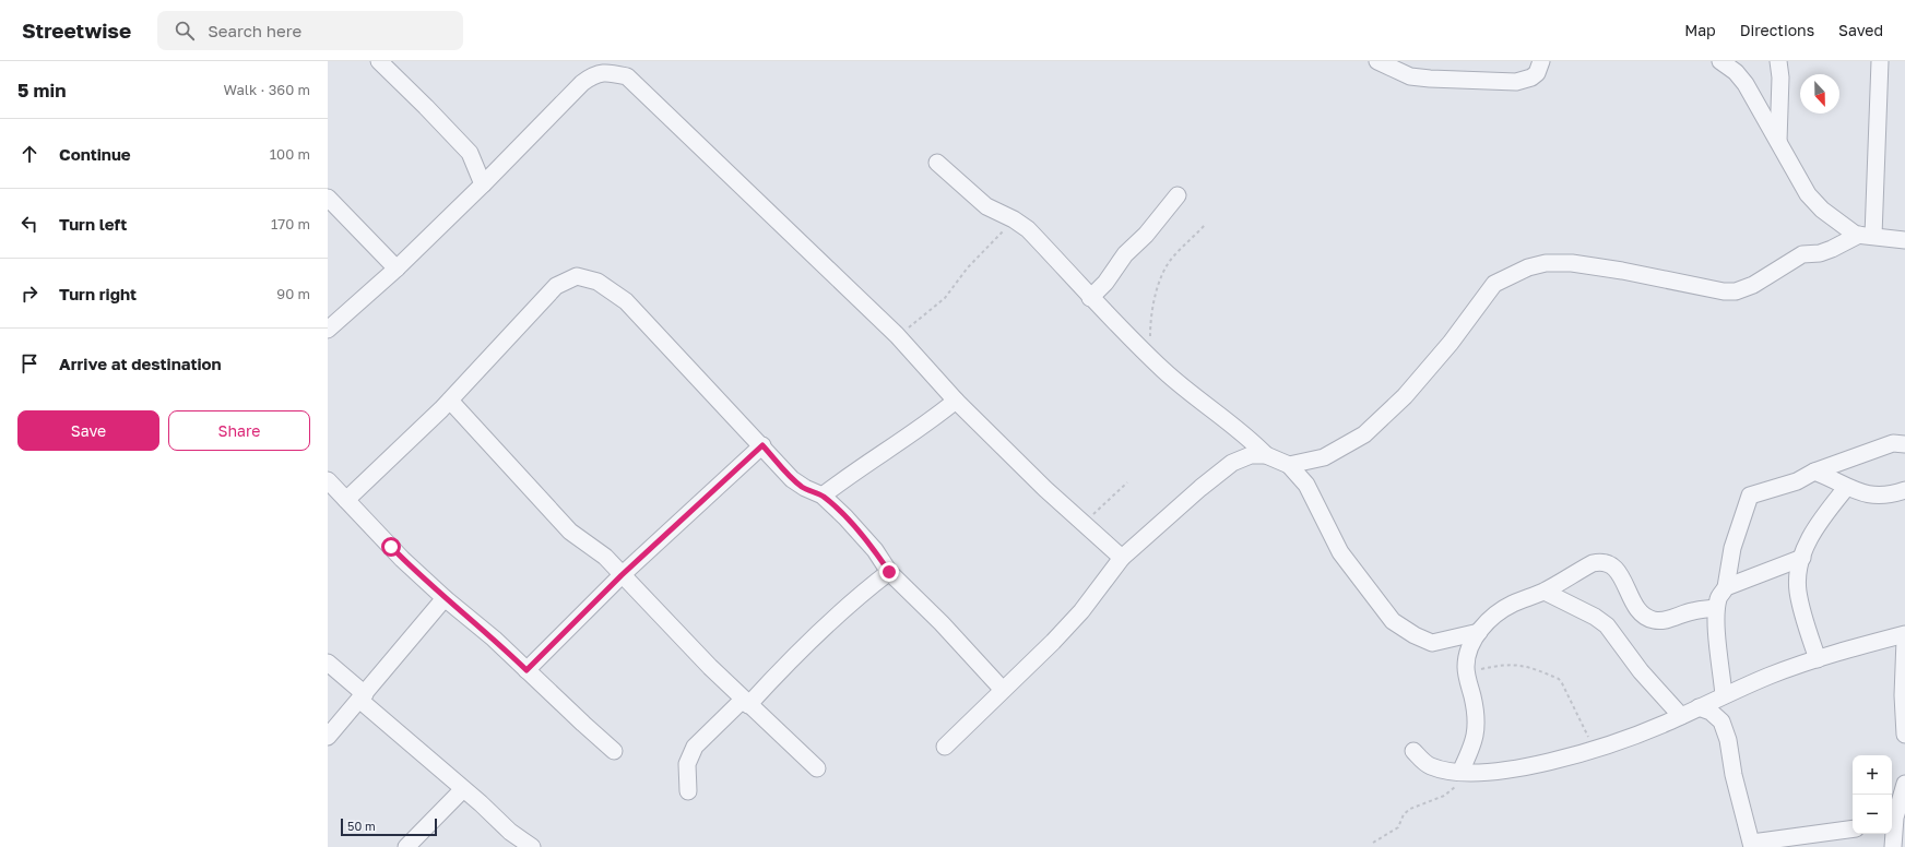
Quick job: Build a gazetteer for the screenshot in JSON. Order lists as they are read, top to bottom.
{
  "scale_bar": "50 m",
  "north": "bottom",
  "page": {
    "header": "Streetwise",
    "search": "Search here",
    "nav": ["Map", "Directions", "Saved"],
    "heading": ["5 min", "Walk · 360 m"],
    "list": [
      ["Continue", "100 m"],
      ["Turn left", "170 m"],
      ["Turn right", "90 m"],
      "Arrive at destination"
    ],
    "buttons": ["Save", "Share"],
    "map_buttons": ["+", "−"],
    "scale": "50 m"
  }
}
